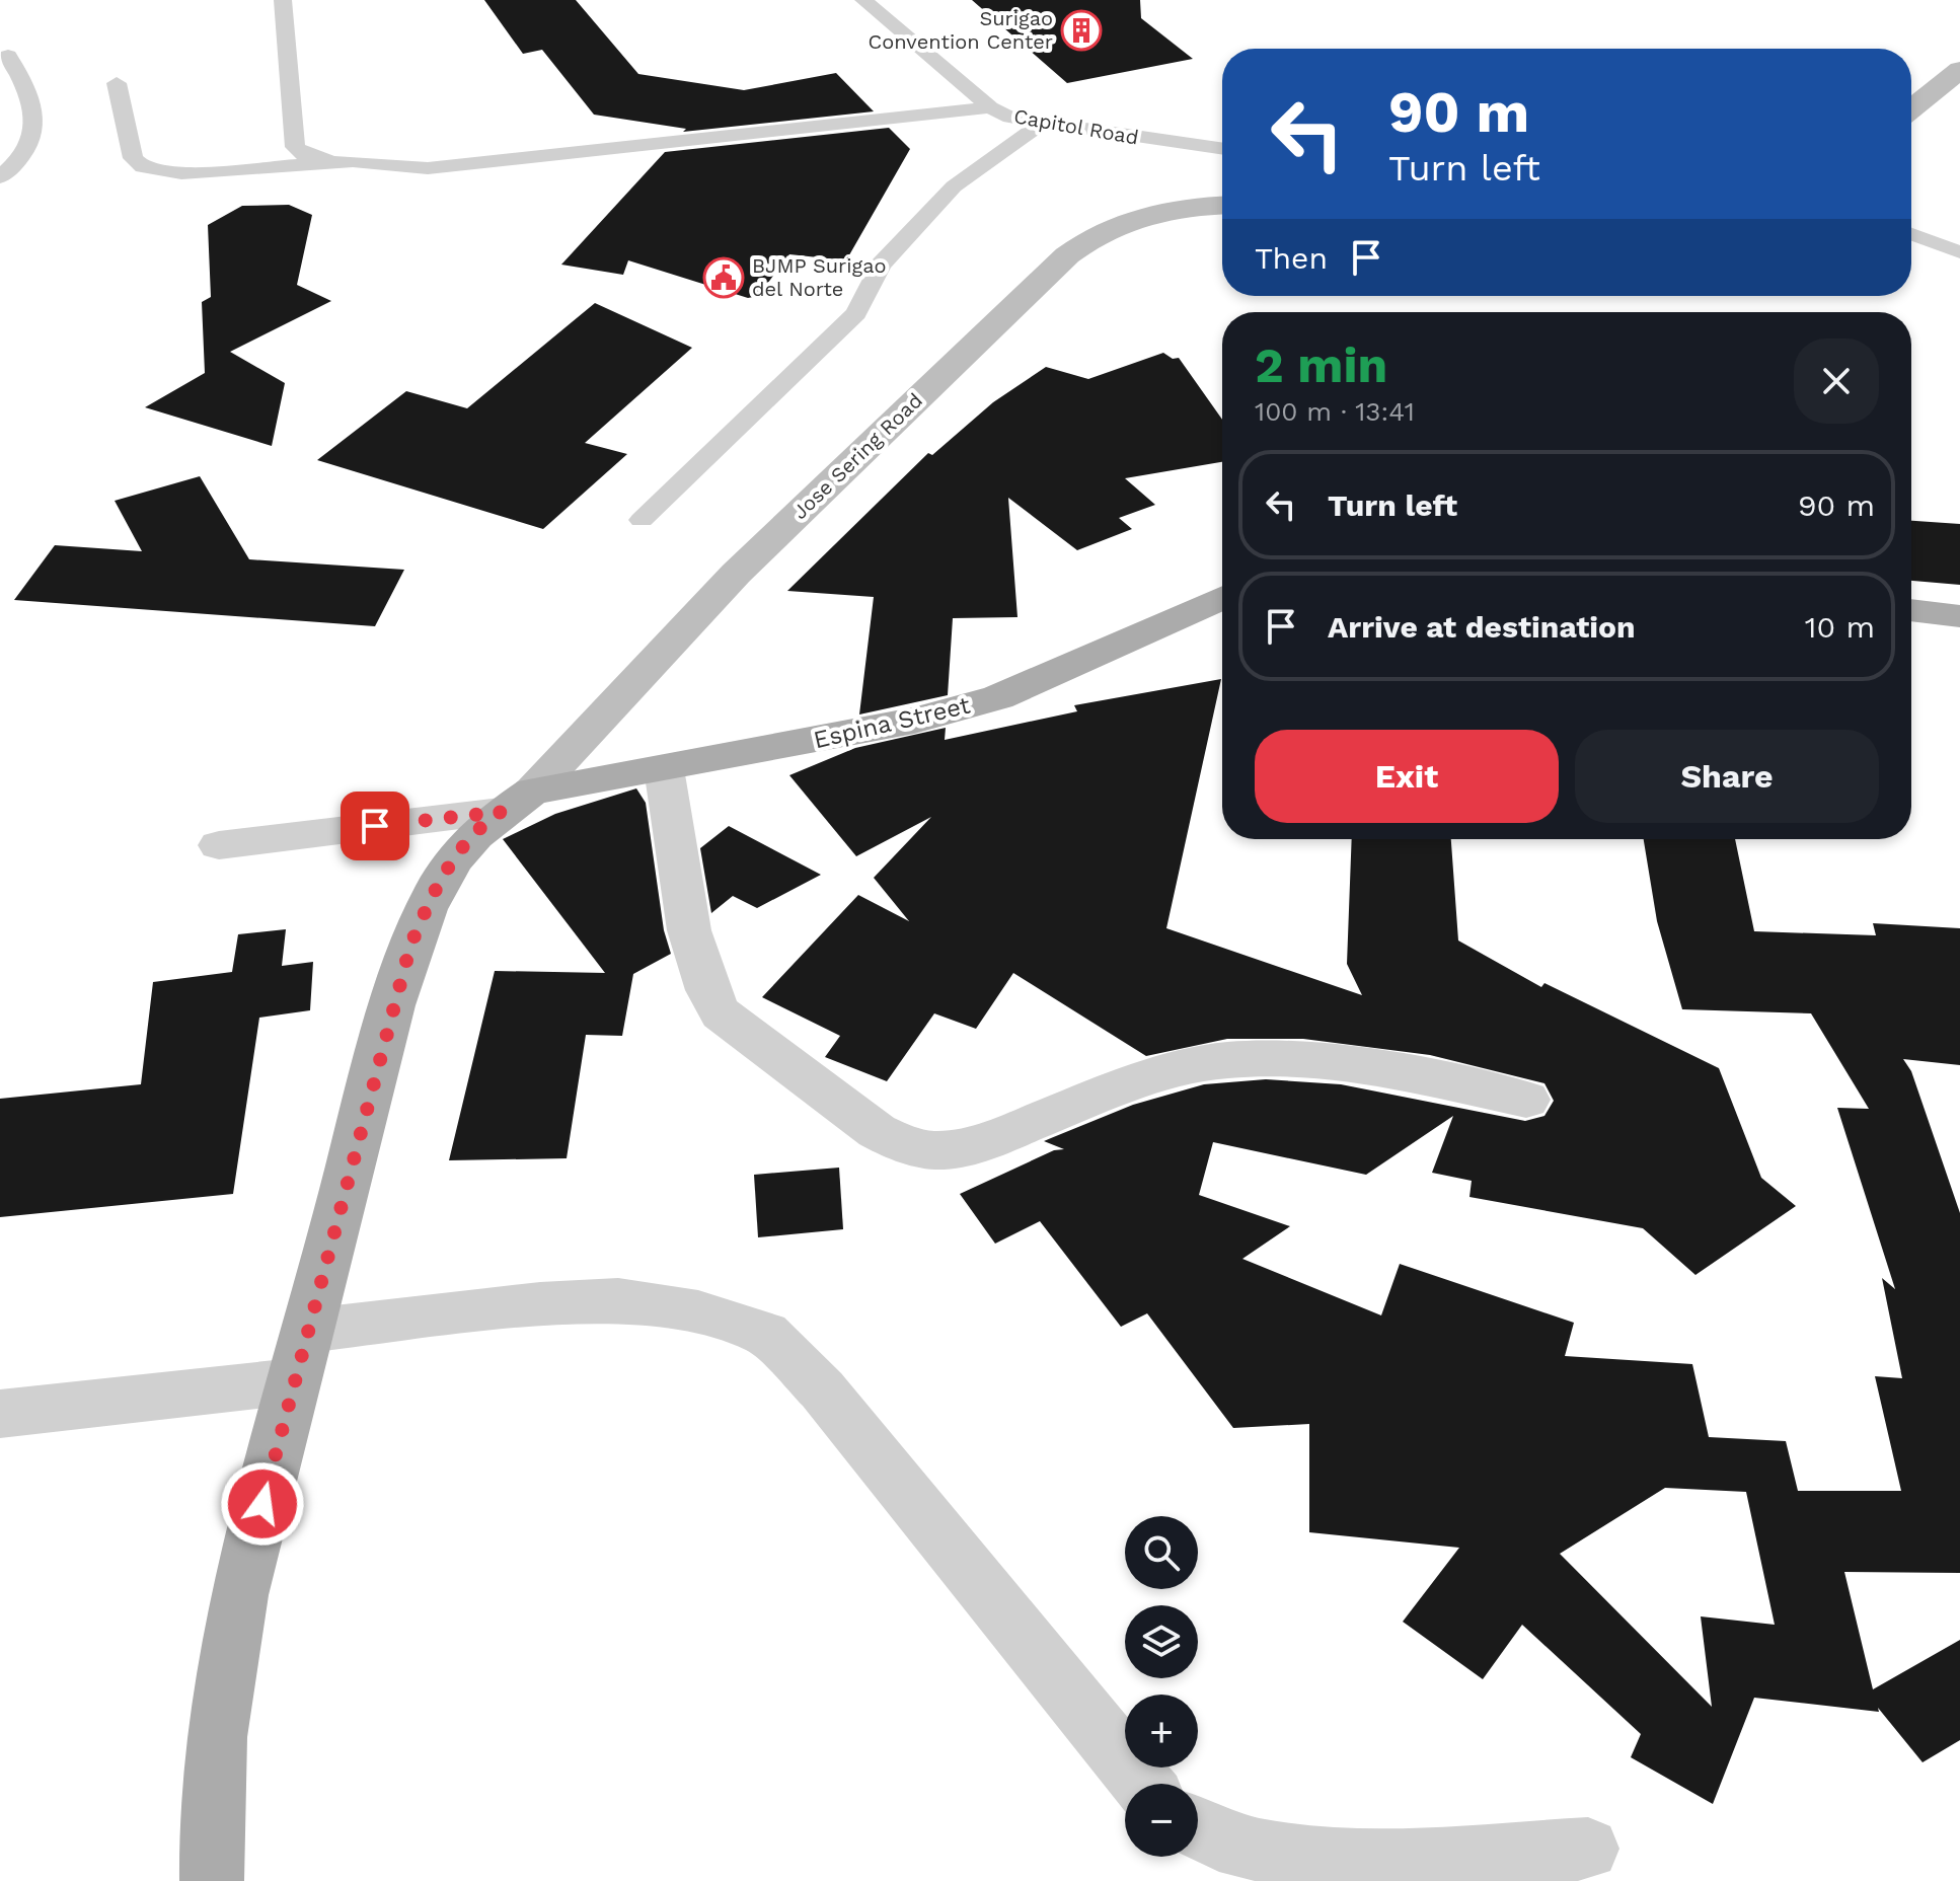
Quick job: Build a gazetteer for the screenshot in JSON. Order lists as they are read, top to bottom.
{
  "streets": {
    "main road": ["Jose Sering Road", "Espina Street"],
    "lane": ["Capitol Road"]
  },
  "crossings": [
    ["Jose Sering Road", "Espina Street"]
  ],
  "places": {
    "building": ["Surigao Convention Center"],
    "public building": ["BJMP Surigao del Norte"]
  },
  "page": {
    "turn": ["90 m", "Turn left"],
    "then": "Then",
    "heading": ["2 min", "100 m · 13:41"],
    "list": [
      {
        "name": "Turn left",
        "value": "90 m"
      },
      {
        "name": "Arrive at destination",
        "value": "10 m"
      }
    ],
    "buttons": ["Exit", "Share"],
    "map_buttons": ["+", "−"]
  }
}
